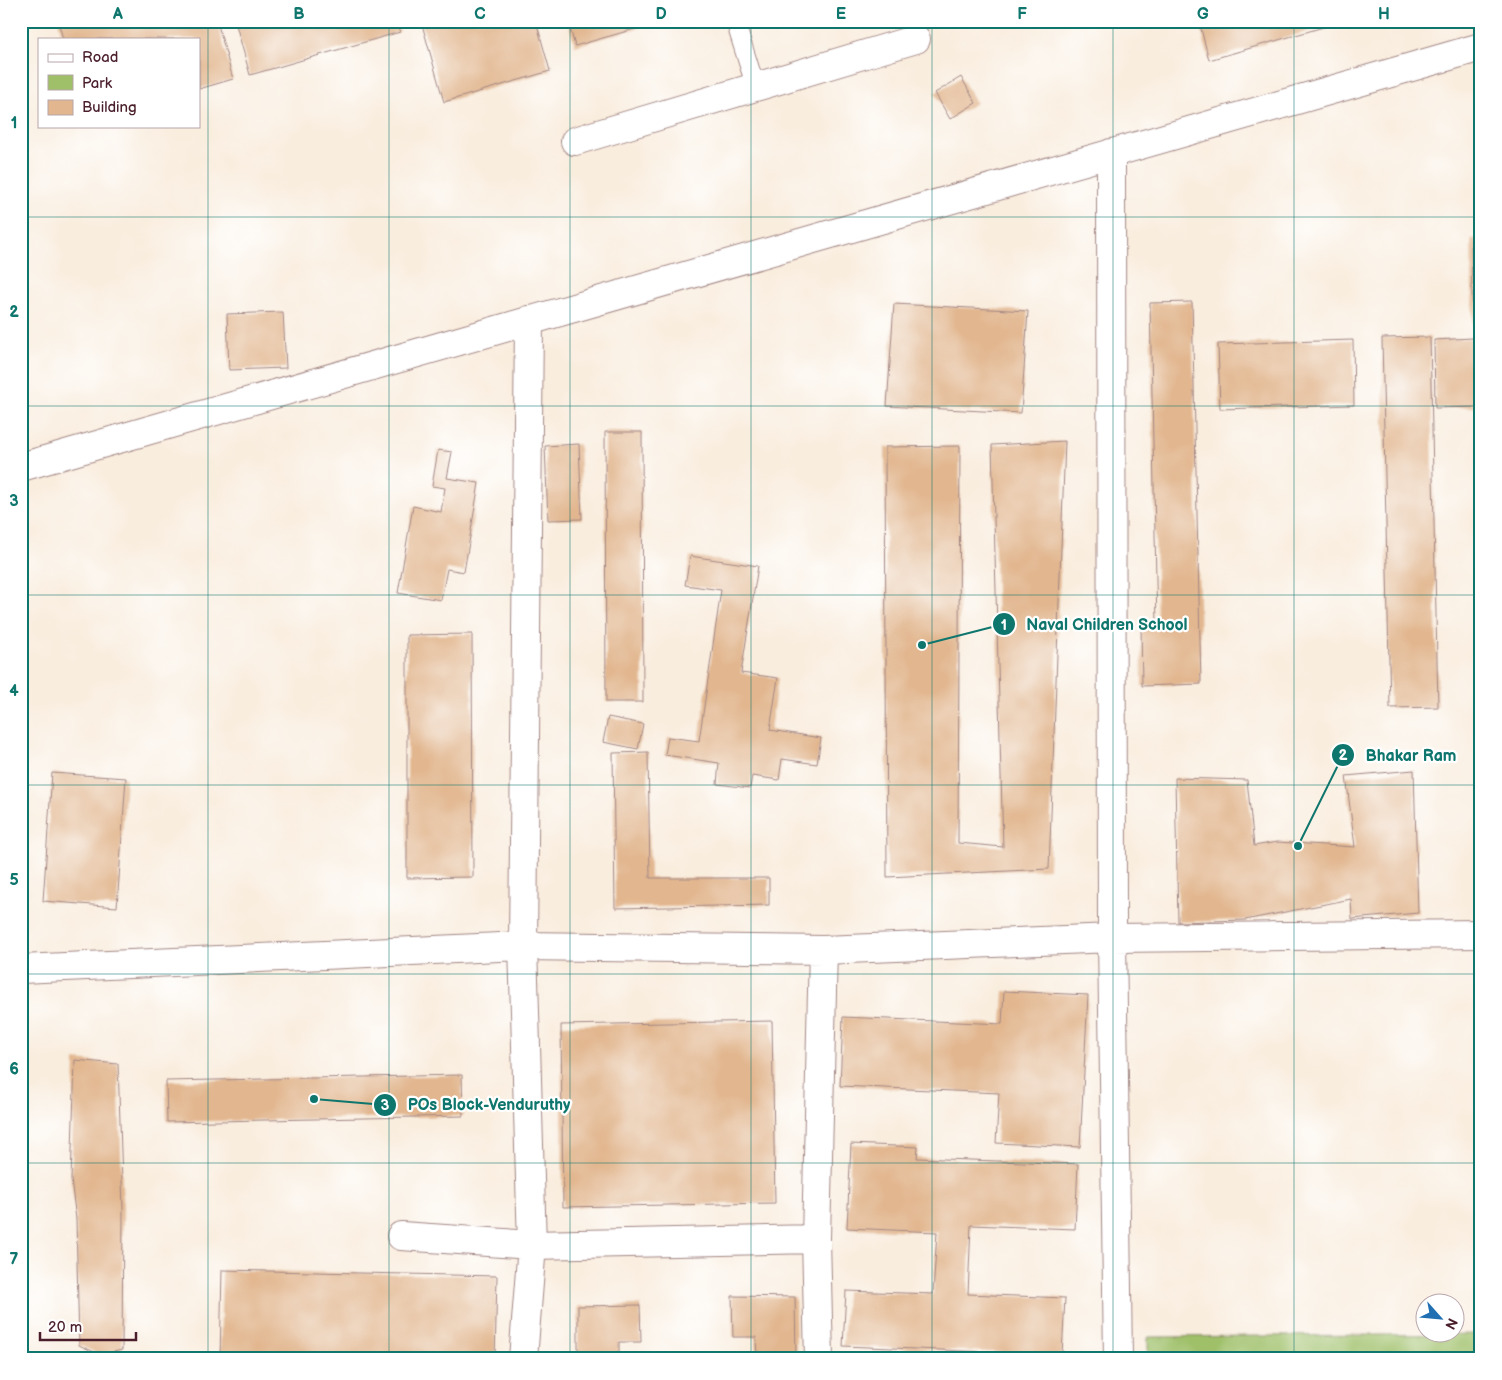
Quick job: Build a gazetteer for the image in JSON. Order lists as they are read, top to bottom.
{
  "places": ["Naval Children School", "Bhakar Ram", "POs Block-Venduruthy"],
  "legend": ["Road", "Park", "Building"],
  "scale_bar": "20 m",
  "north": "bottom right",
  "grid": {
    "columns": [
      "A",
      "B",
      "C",
      "D",
      "E",
      "F",
      "G",
      "H"
    ],
    "rows": [
      "1",
      "2",
      "3",
      "4",
      "5",
      "6",
      "7"
    ]
  }
}
